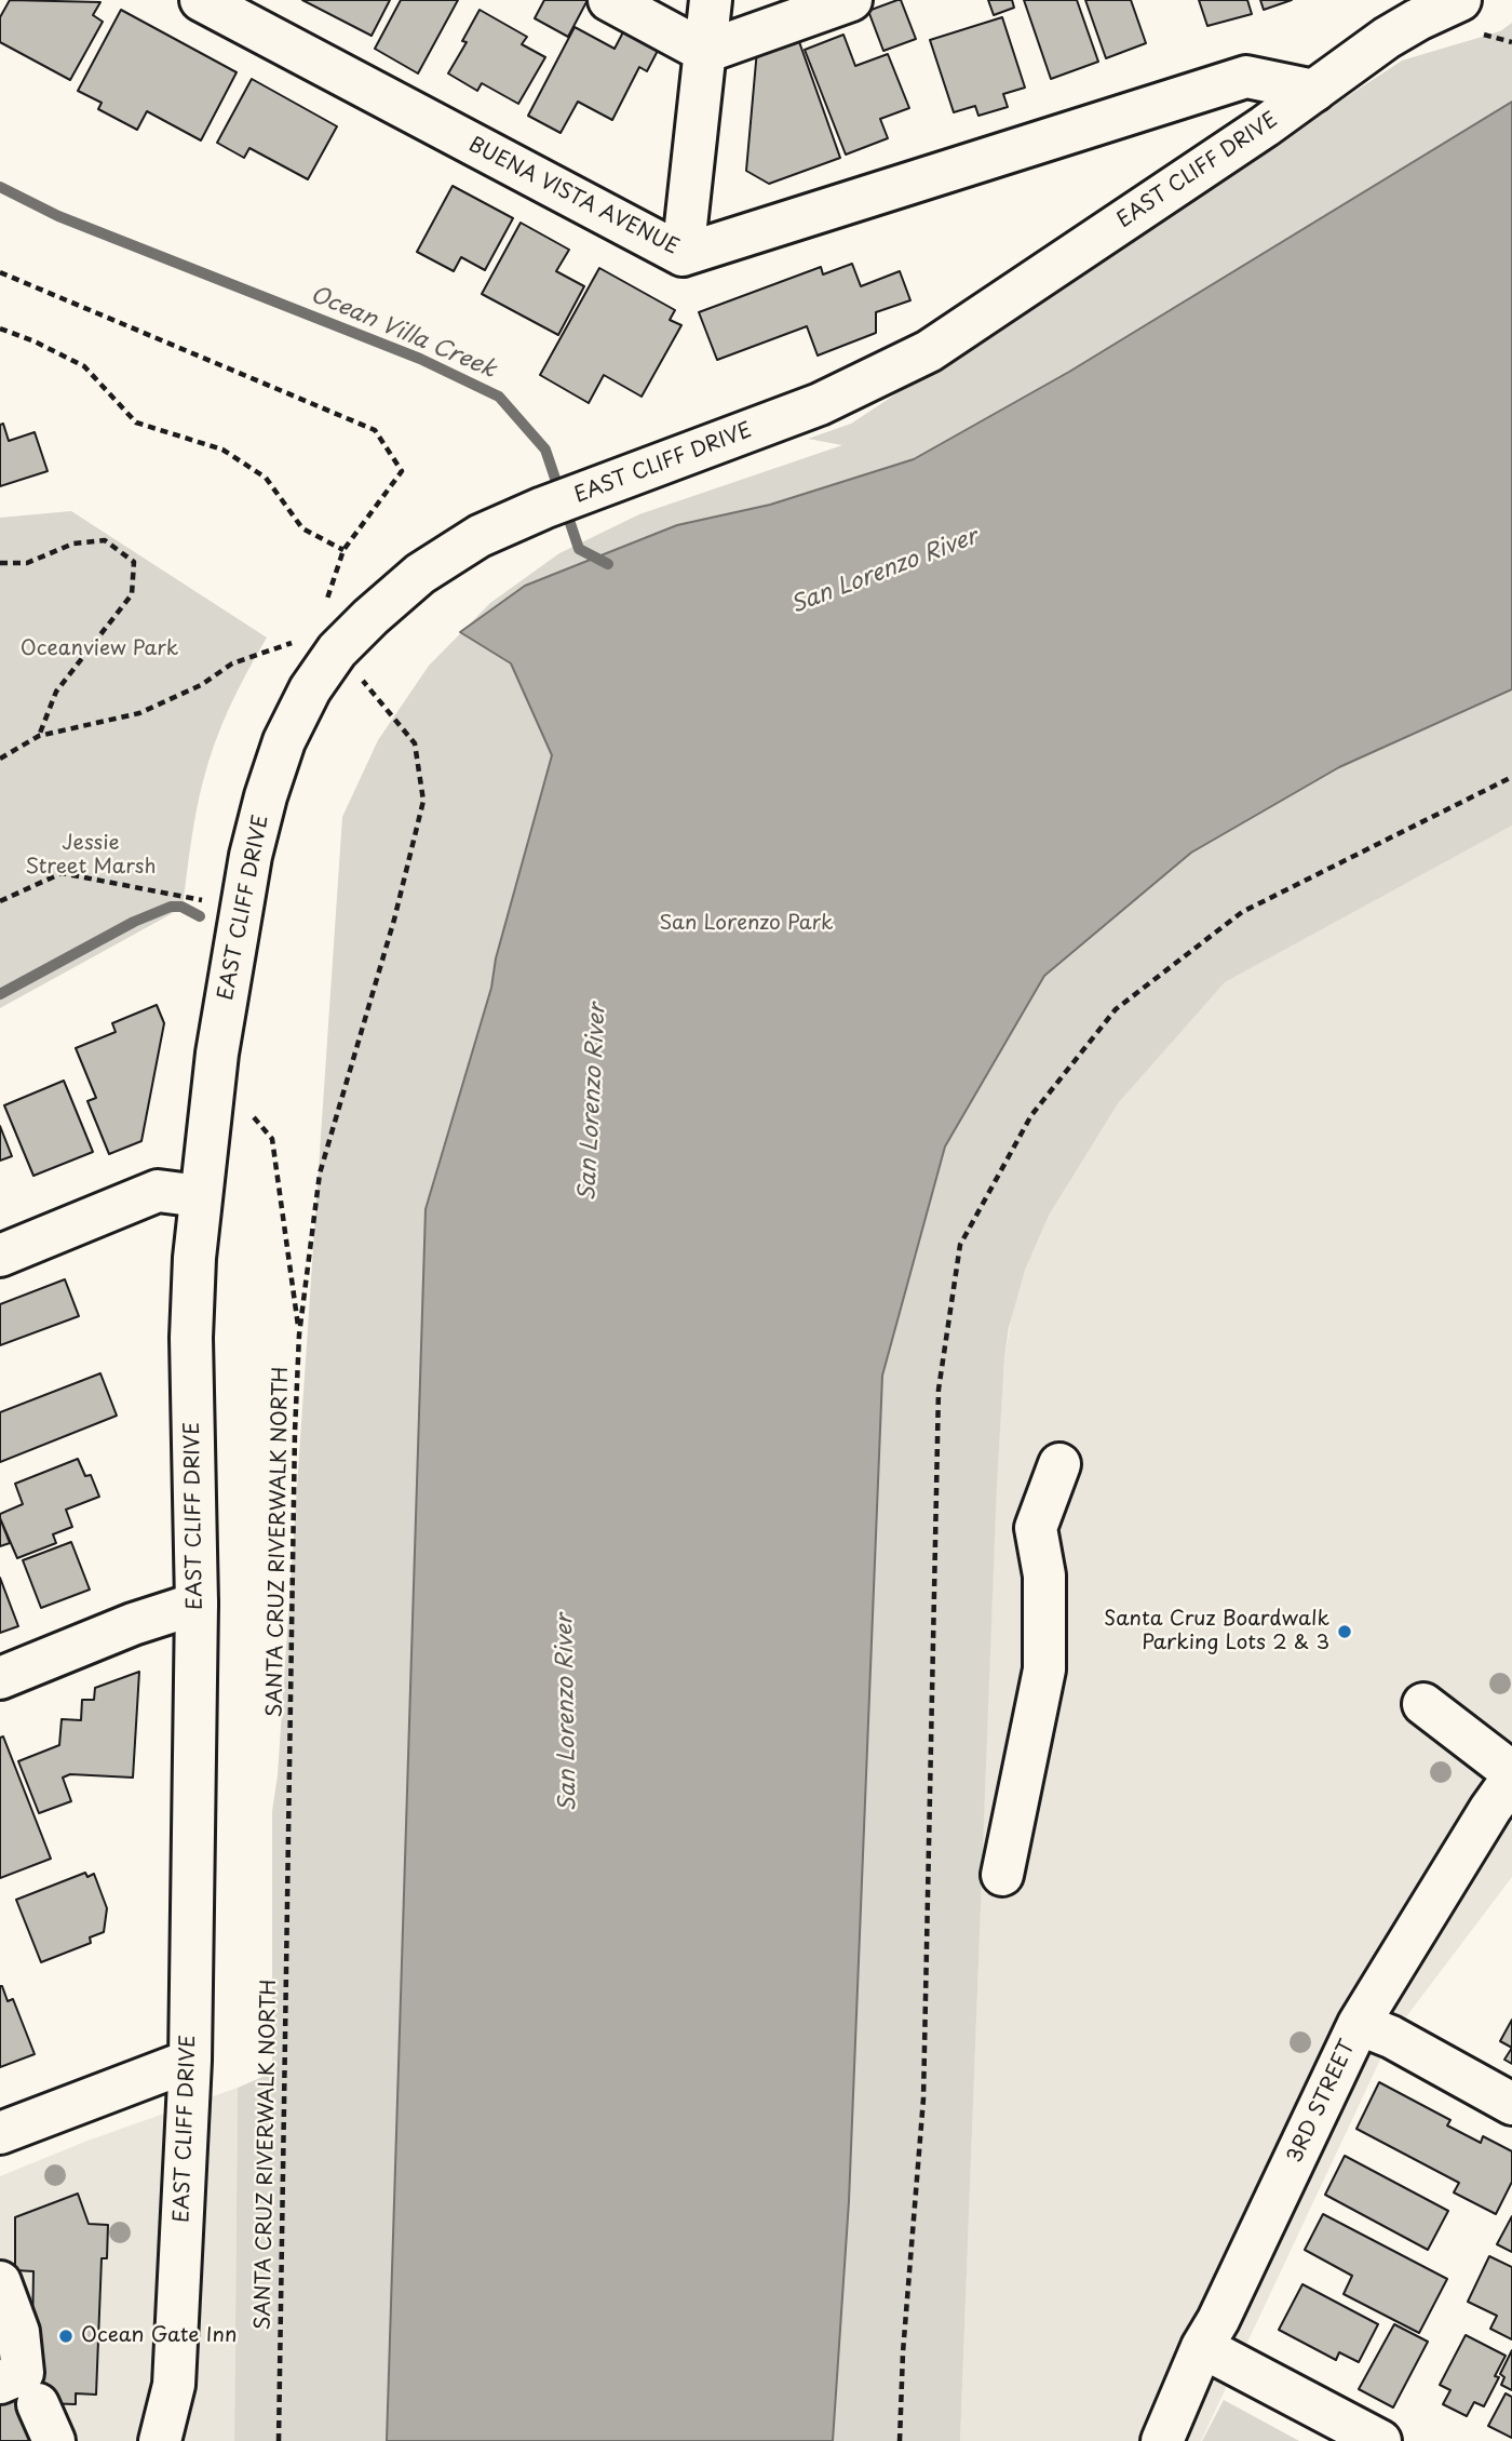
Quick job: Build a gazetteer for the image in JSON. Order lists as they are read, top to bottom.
{
  "streets": {
    "main road": ["EAST CLIFF DRIVE", "BUENA VISTA AVENUE", "3RD STREET"],
    "path": ["SANTA CRUZ RIVERWALK NORTH"]
  },
  "crossings": [
    ["EAST CLIFF DRIVE", "BUENA VISTA AVENUE"]
  ],
  "water": ["Ocean Villa Creek", "San Lorenzo River"],
  "parks": ["Oceanview Park", "Jessie Street Marsh", "San Lorenzo Park"],
  "places": ["Santa Cruz Boardwalk Parking Lots 2 & 3", "Ocean Gate Inn"]
}
